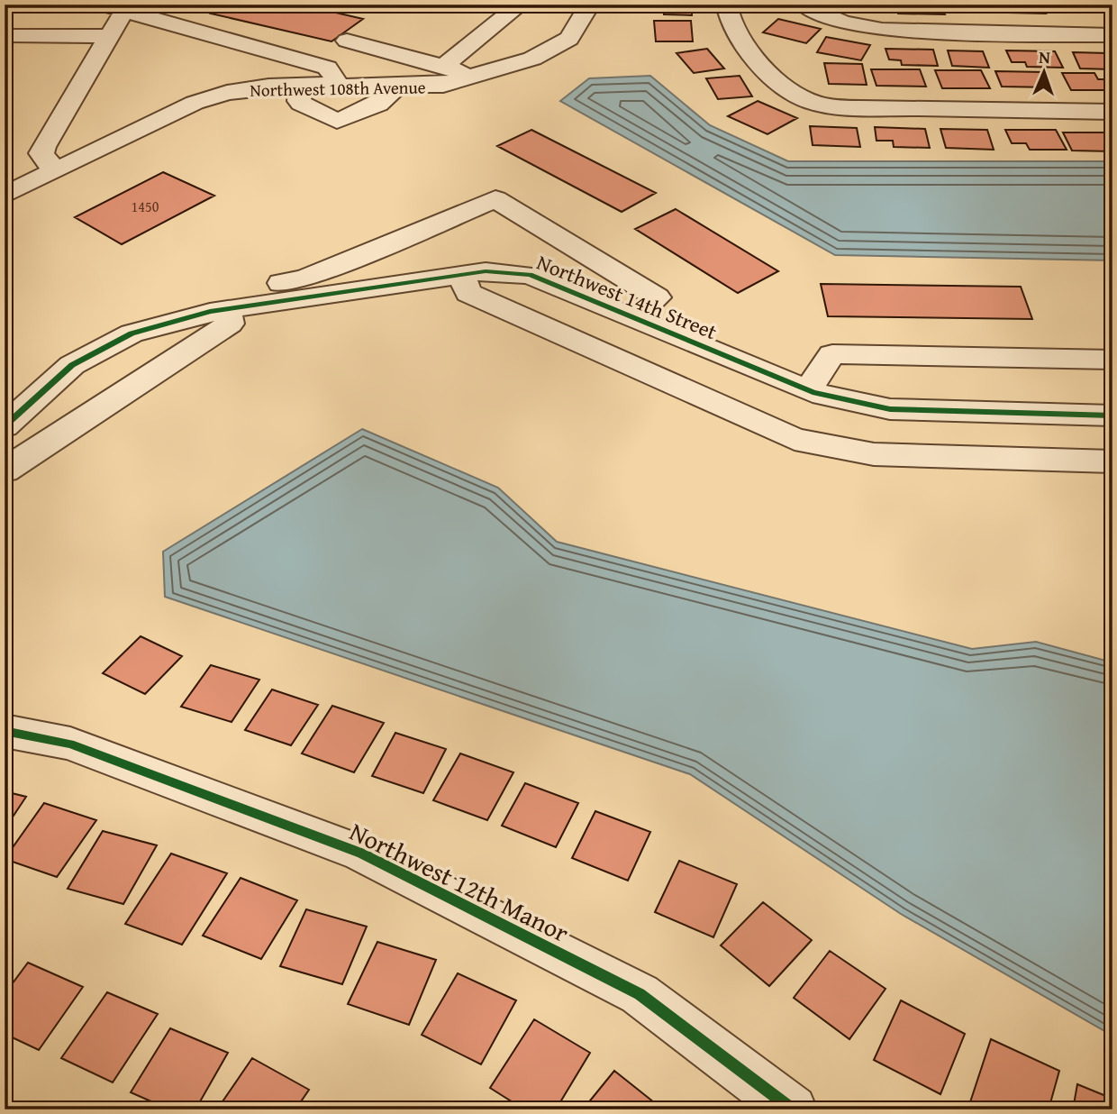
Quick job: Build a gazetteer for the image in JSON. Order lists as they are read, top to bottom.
{
  "streets": {
    "street": ["Northwest 108th Avenue", "Northwest 14th Street", "Northwest 12th Manor"]
  },
  "house_numbers": ["1450"],
  "north": "top"
}
